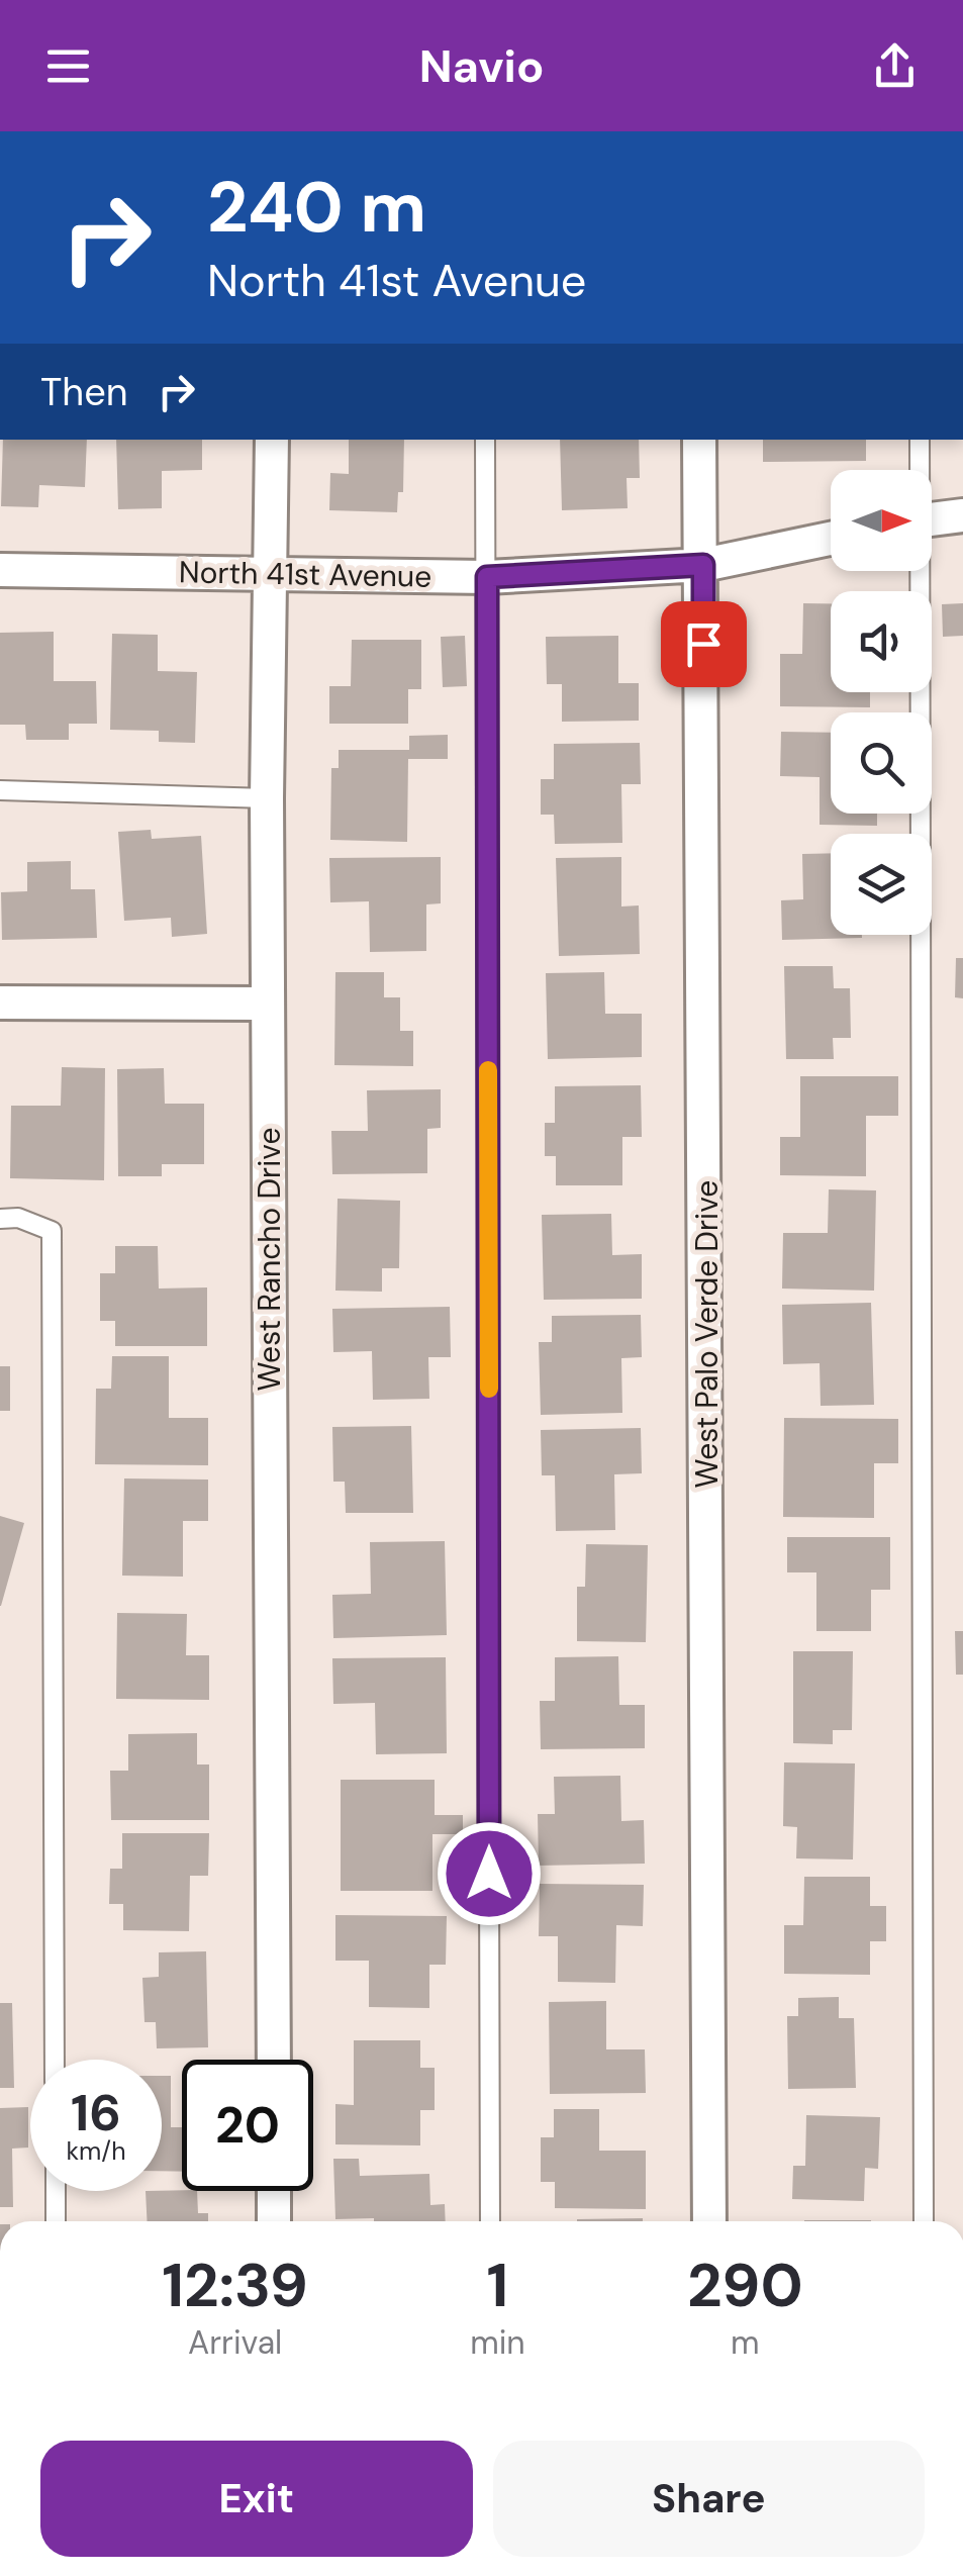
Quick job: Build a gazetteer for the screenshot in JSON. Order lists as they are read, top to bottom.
{
  "streets": {
    "street": ["North 41st Avenue", "West Rancho Drive", "West Palo Verde Drive"]
  },
  "crossings": [
    ["North 41st Avenue", "West Rancho Drive"],
    ["North 41st Avenue", "West Palo Verde Drive"]
  ],
  "north": "right",
  "page": {
    "header": "Navio",
    "turn": ["240 m", "North 41st Avenue"],
    "then": "Then",
    "speed": "16 km/h",
    "limit": "20",
    "eta": [
      "12:39",
      "Arrival",
      "1",
      "min",
      "290",
      "m"
    ],
    "buttons": ["Exit", "Share"]
  }
}
